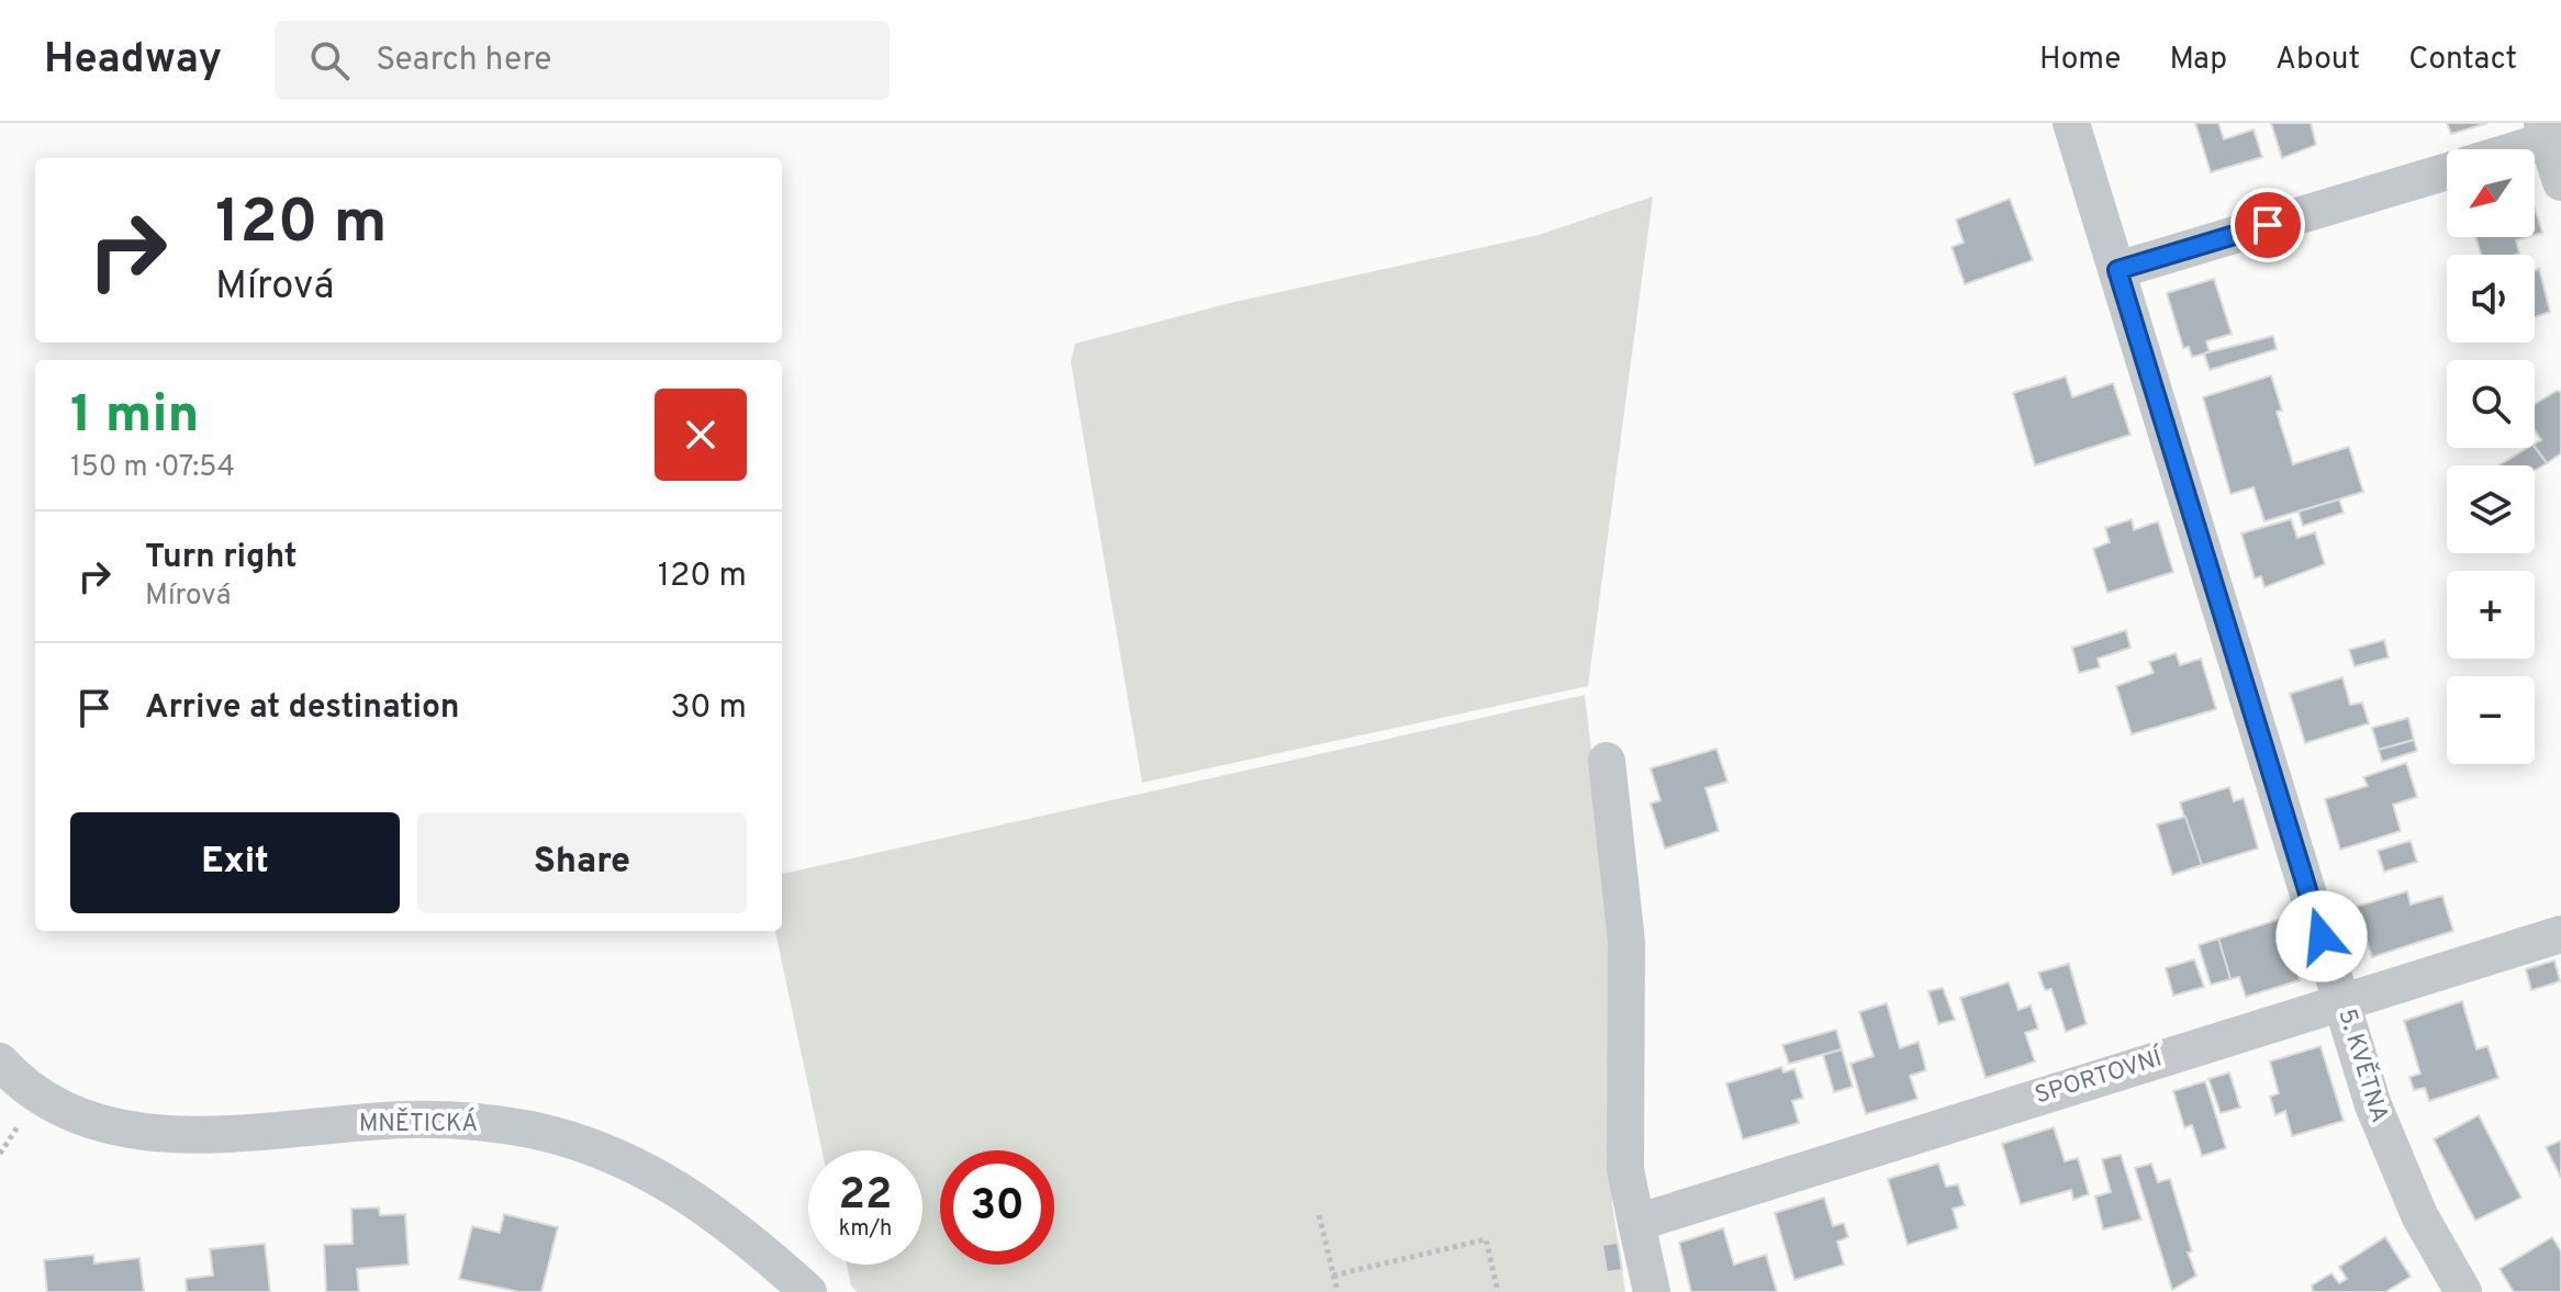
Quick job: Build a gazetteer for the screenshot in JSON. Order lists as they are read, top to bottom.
{
  "streets": {
    "street": ["5. KVĚTNA", "SPORTOVNÍ", "MNĚTICKÁ"]
  },
  "crossings": [
    ["5. KVĚTNA", "SPORTOVNÍ"]
  ],
  "north": "bottom left",
  "page": {
    "header": "Headway",
    "search": "Search here",
    "nav": [
      "Home",
      "Map",
      "About",
      "Contact"
    ],
    "map_buttons": ["+", "−"],
    "turn": ["120 m", "Mírová"],
    "heading": ["1 min", "150 m · 07:54"],
    "list": [
      {
        "name": "Turn right",
        "note": "Mírová",
        "value": "120 m"
      },
      {
        "name": "Arrive at destination",
        "value": "30 m"
      }
    ],
    "buttons": ["Exit", "Share"],
    "speed": "22 km/h",
    "limit": "30"
  }
}
